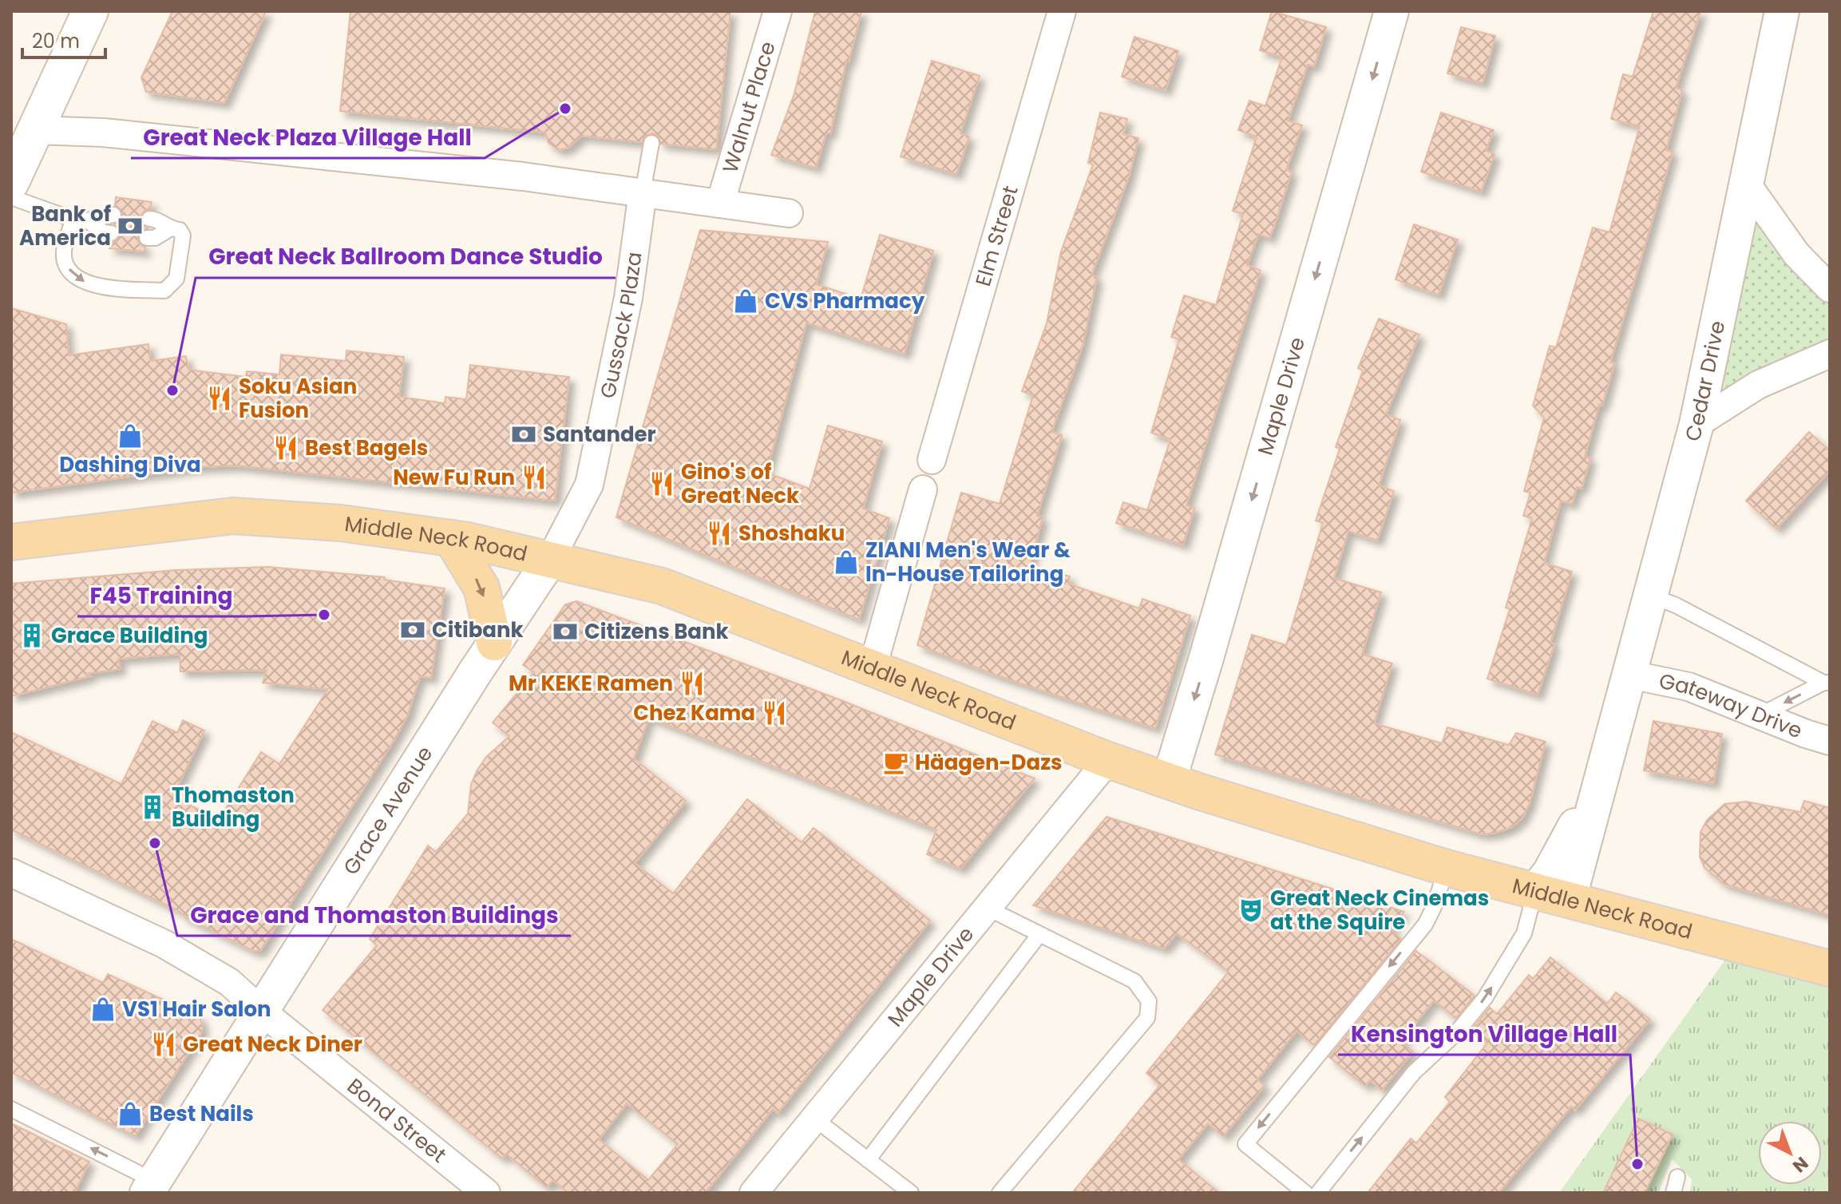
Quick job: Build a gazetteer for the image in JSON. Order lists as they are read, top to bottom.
{
  "streets": {
    "main road": ["Middle Neck Road"],
    "street": [
      "Walnut Place",
      "Elm Street",
      "Gussack Plaza",
      "Cedar Drive",
      "Maple Drive",
      "Gateway Drive",
      "Grace Avenue",
      "Bond Street"
    ]
  },
  "crossings": [
    ["Gussack Plaza", "Middle Neck Road"],
    ["Gussack Plaza", "Grace Avenue"],
    ["Cedar Drive", "Middle Neck Road"],
    ["Cedar Drive", "Gateway Drive"],
    ["Maple Drive", "Middle Neck Road"],
    ["Middle Neck Road", "Grace Avenue"],
    ["Grace Avenue", "Bond Street"]
  ],
  "one_way": ["Maple Drive"],
  "places": {
    "other": [
      "Great Neck Plaza Village Hall",
      "Great Neck Ballroom Dance Studio",
      "F45 Training",
      "Grace and Thomaston Buildings",
      "Kensington Village Hall"
    ],
    "bank": [
      "Bank of America",
      "Santander",
      "Citibank",
      "Citizens Bank"
    ],
    "shop": [
      "CVS Pharmacy",
      "Dashing Diva",
      "ZIANI Men's Wear & In-House Tailoring",
      "VS1 Hair Salon",
      "Best Nails"
    ],
    "restaurant": [
      "Soku Asian Fusion",
      "Best Bagels",
      "New Fu Run",
      "Gino's of Great Neck",
      "Shoshaku",
      "Mr KEKE Ramen",
      "Chez Kama",
      "Great Neck Diner"
    ],
    "building": ["Grace Building", "Thomaston Building"],
    "cafe": ["Häagen-Dazs"],
    "theatre": ["Great Neck Cinemas at the Squire"]
  },
  "scale_bar": "20 m",
  "north": "bottom right"
}
